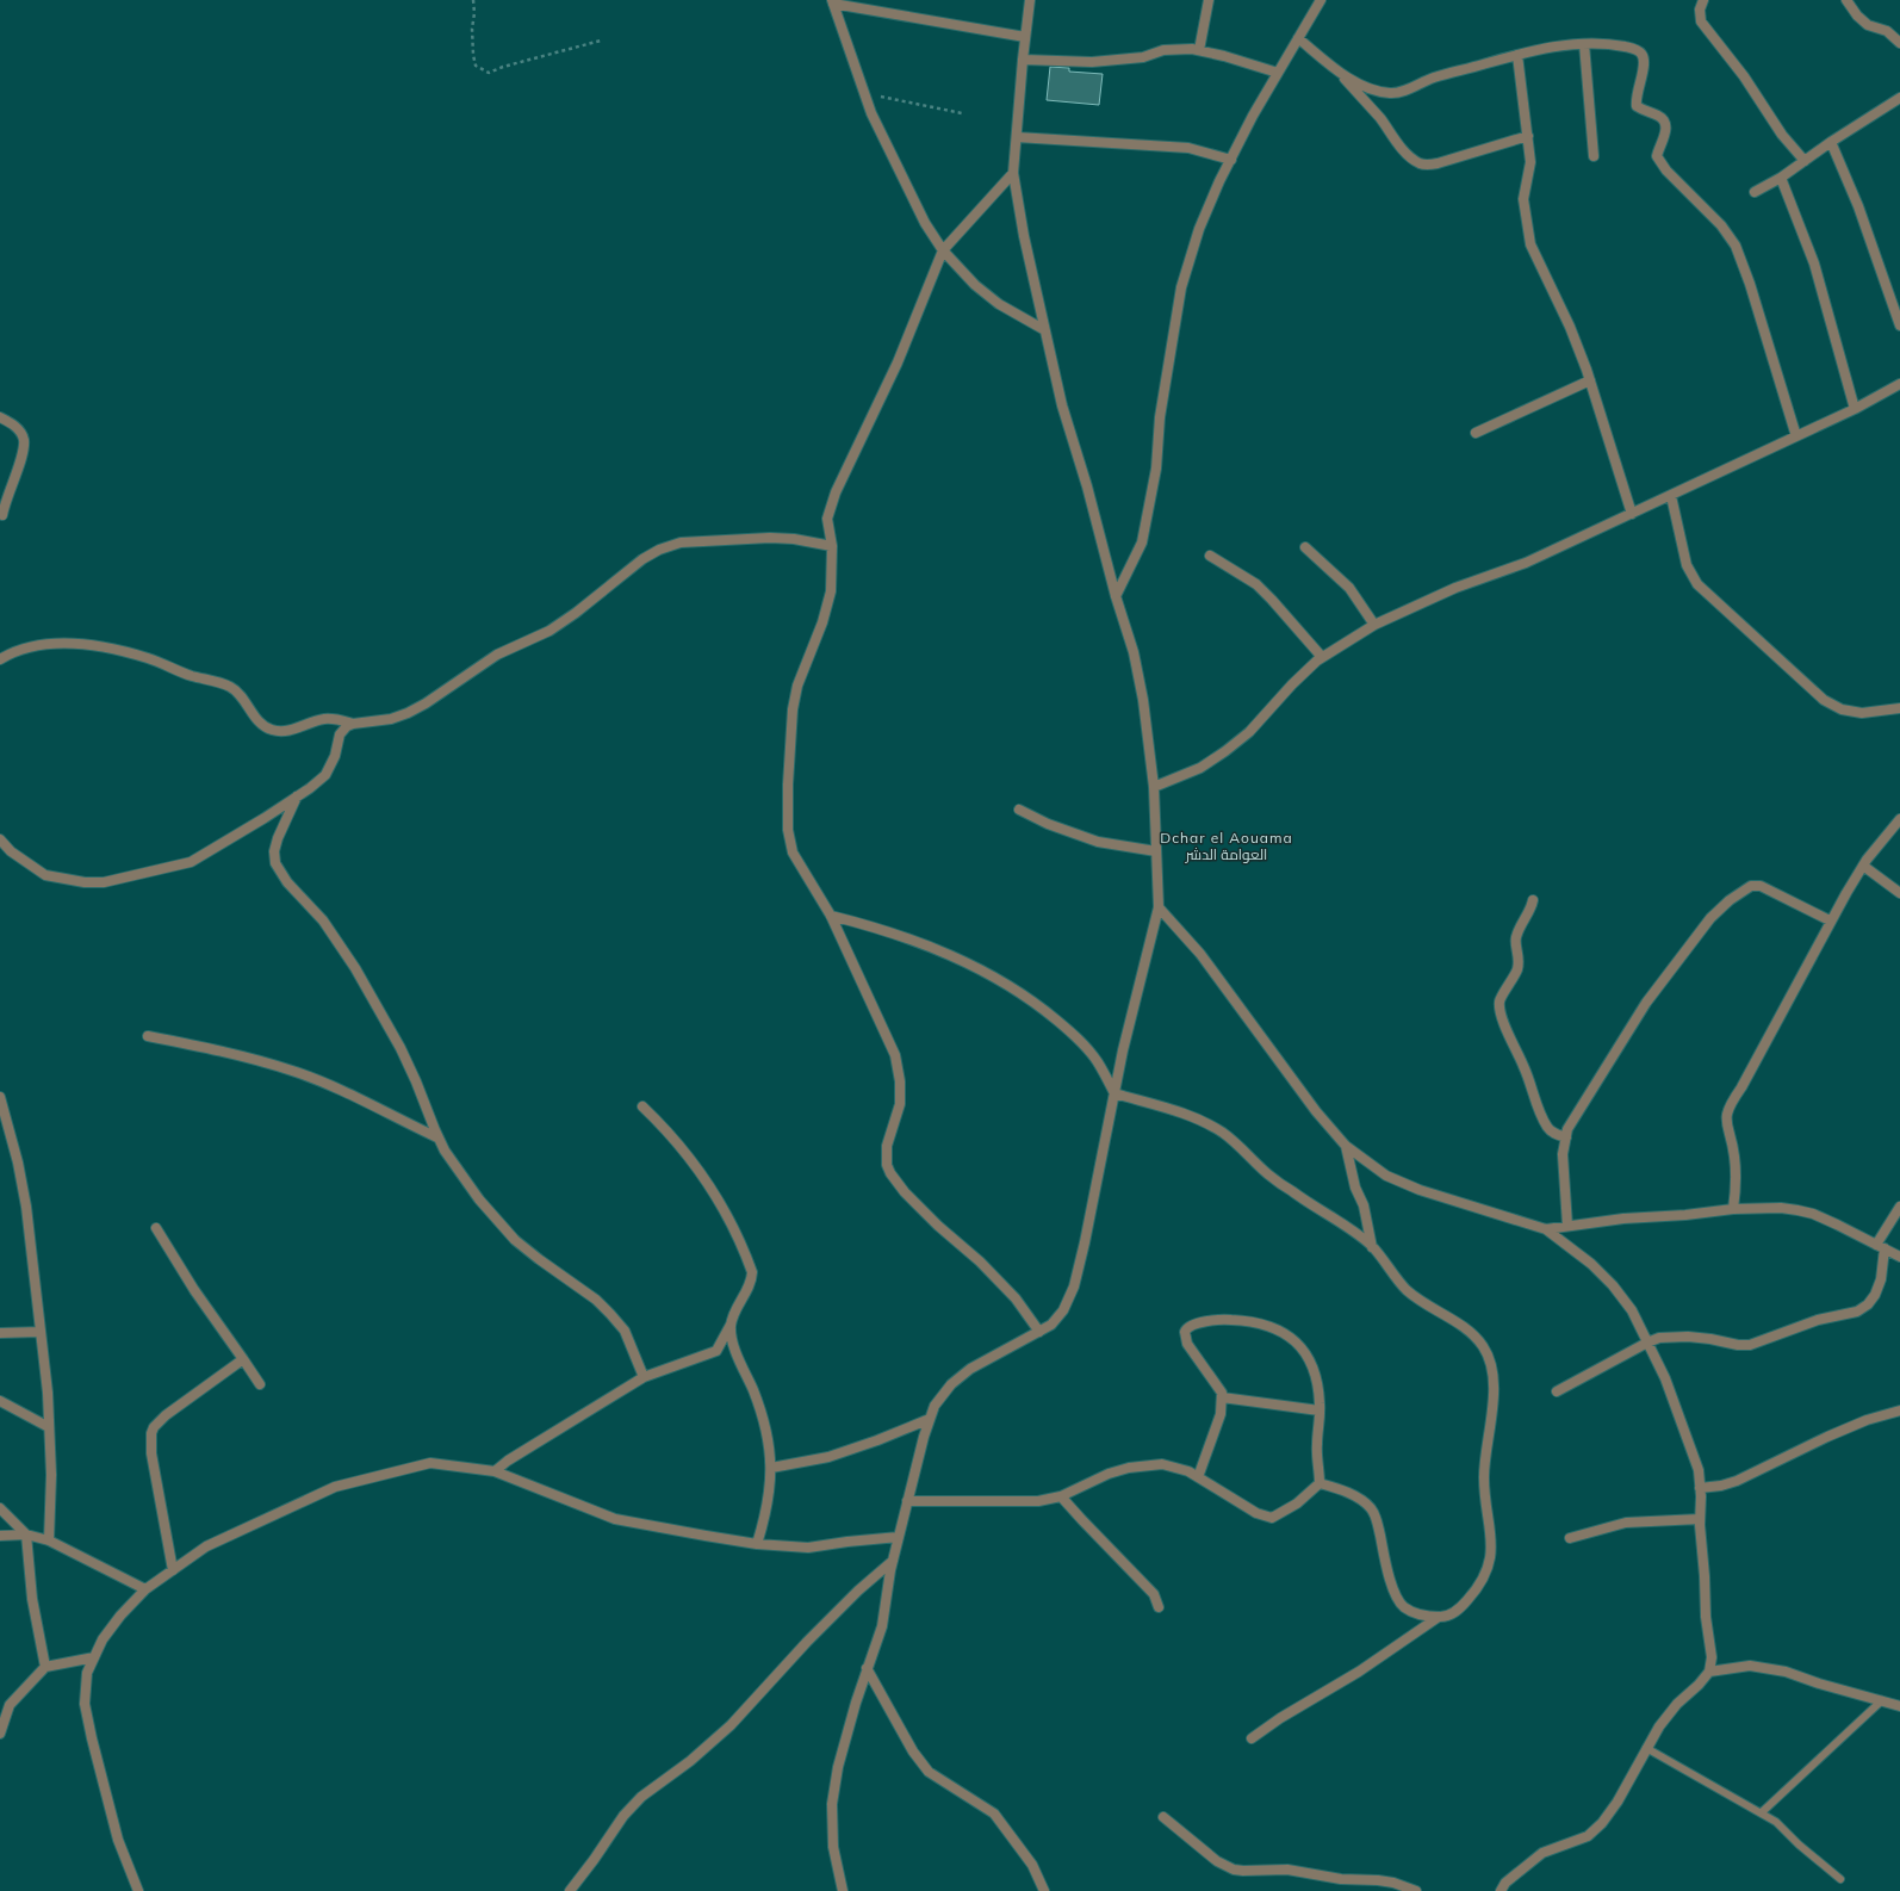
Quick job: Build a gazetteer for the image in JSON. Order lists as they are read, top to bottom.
{
  "districts": ["Dchar el Aouama العوامة الدشر"]
}
